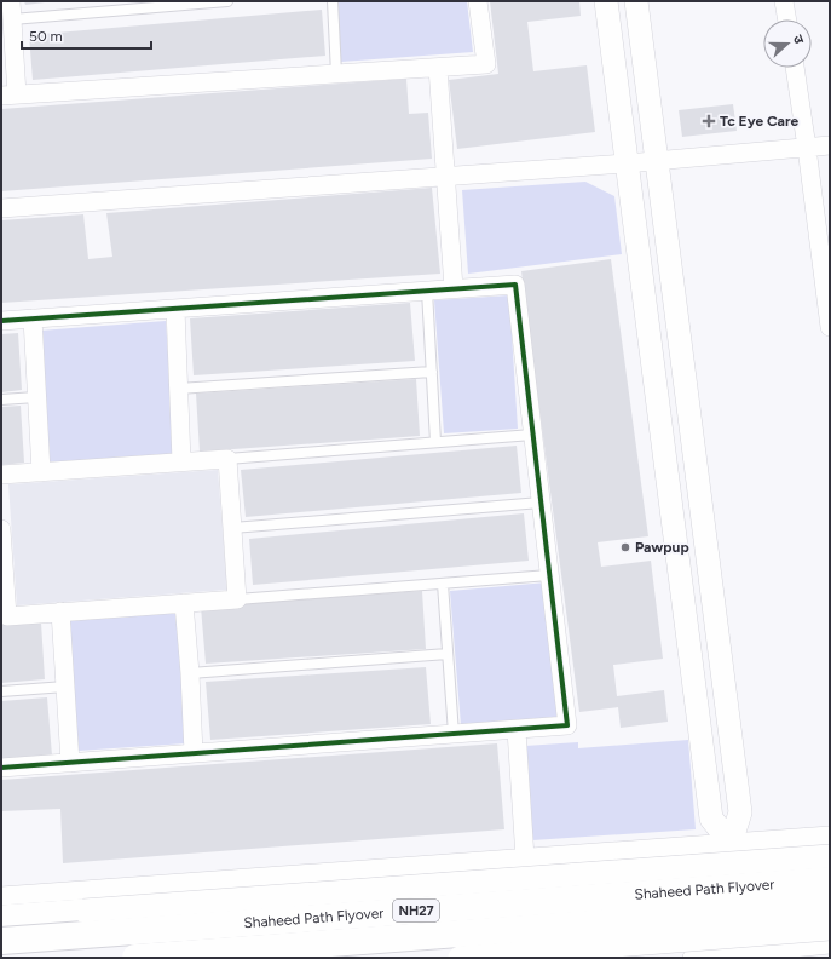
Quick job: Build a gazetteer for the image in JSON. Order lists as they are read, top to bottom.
{
  "streets": {
    "highway": ["Shaheed Path Flyover", "NH27"]
  },
  "places": {
    "health": ["Tc Eye Care"],
    "other": ["Pawpup"]
  },
  "scale_bar": "50 m",
  "north": "right"
}
